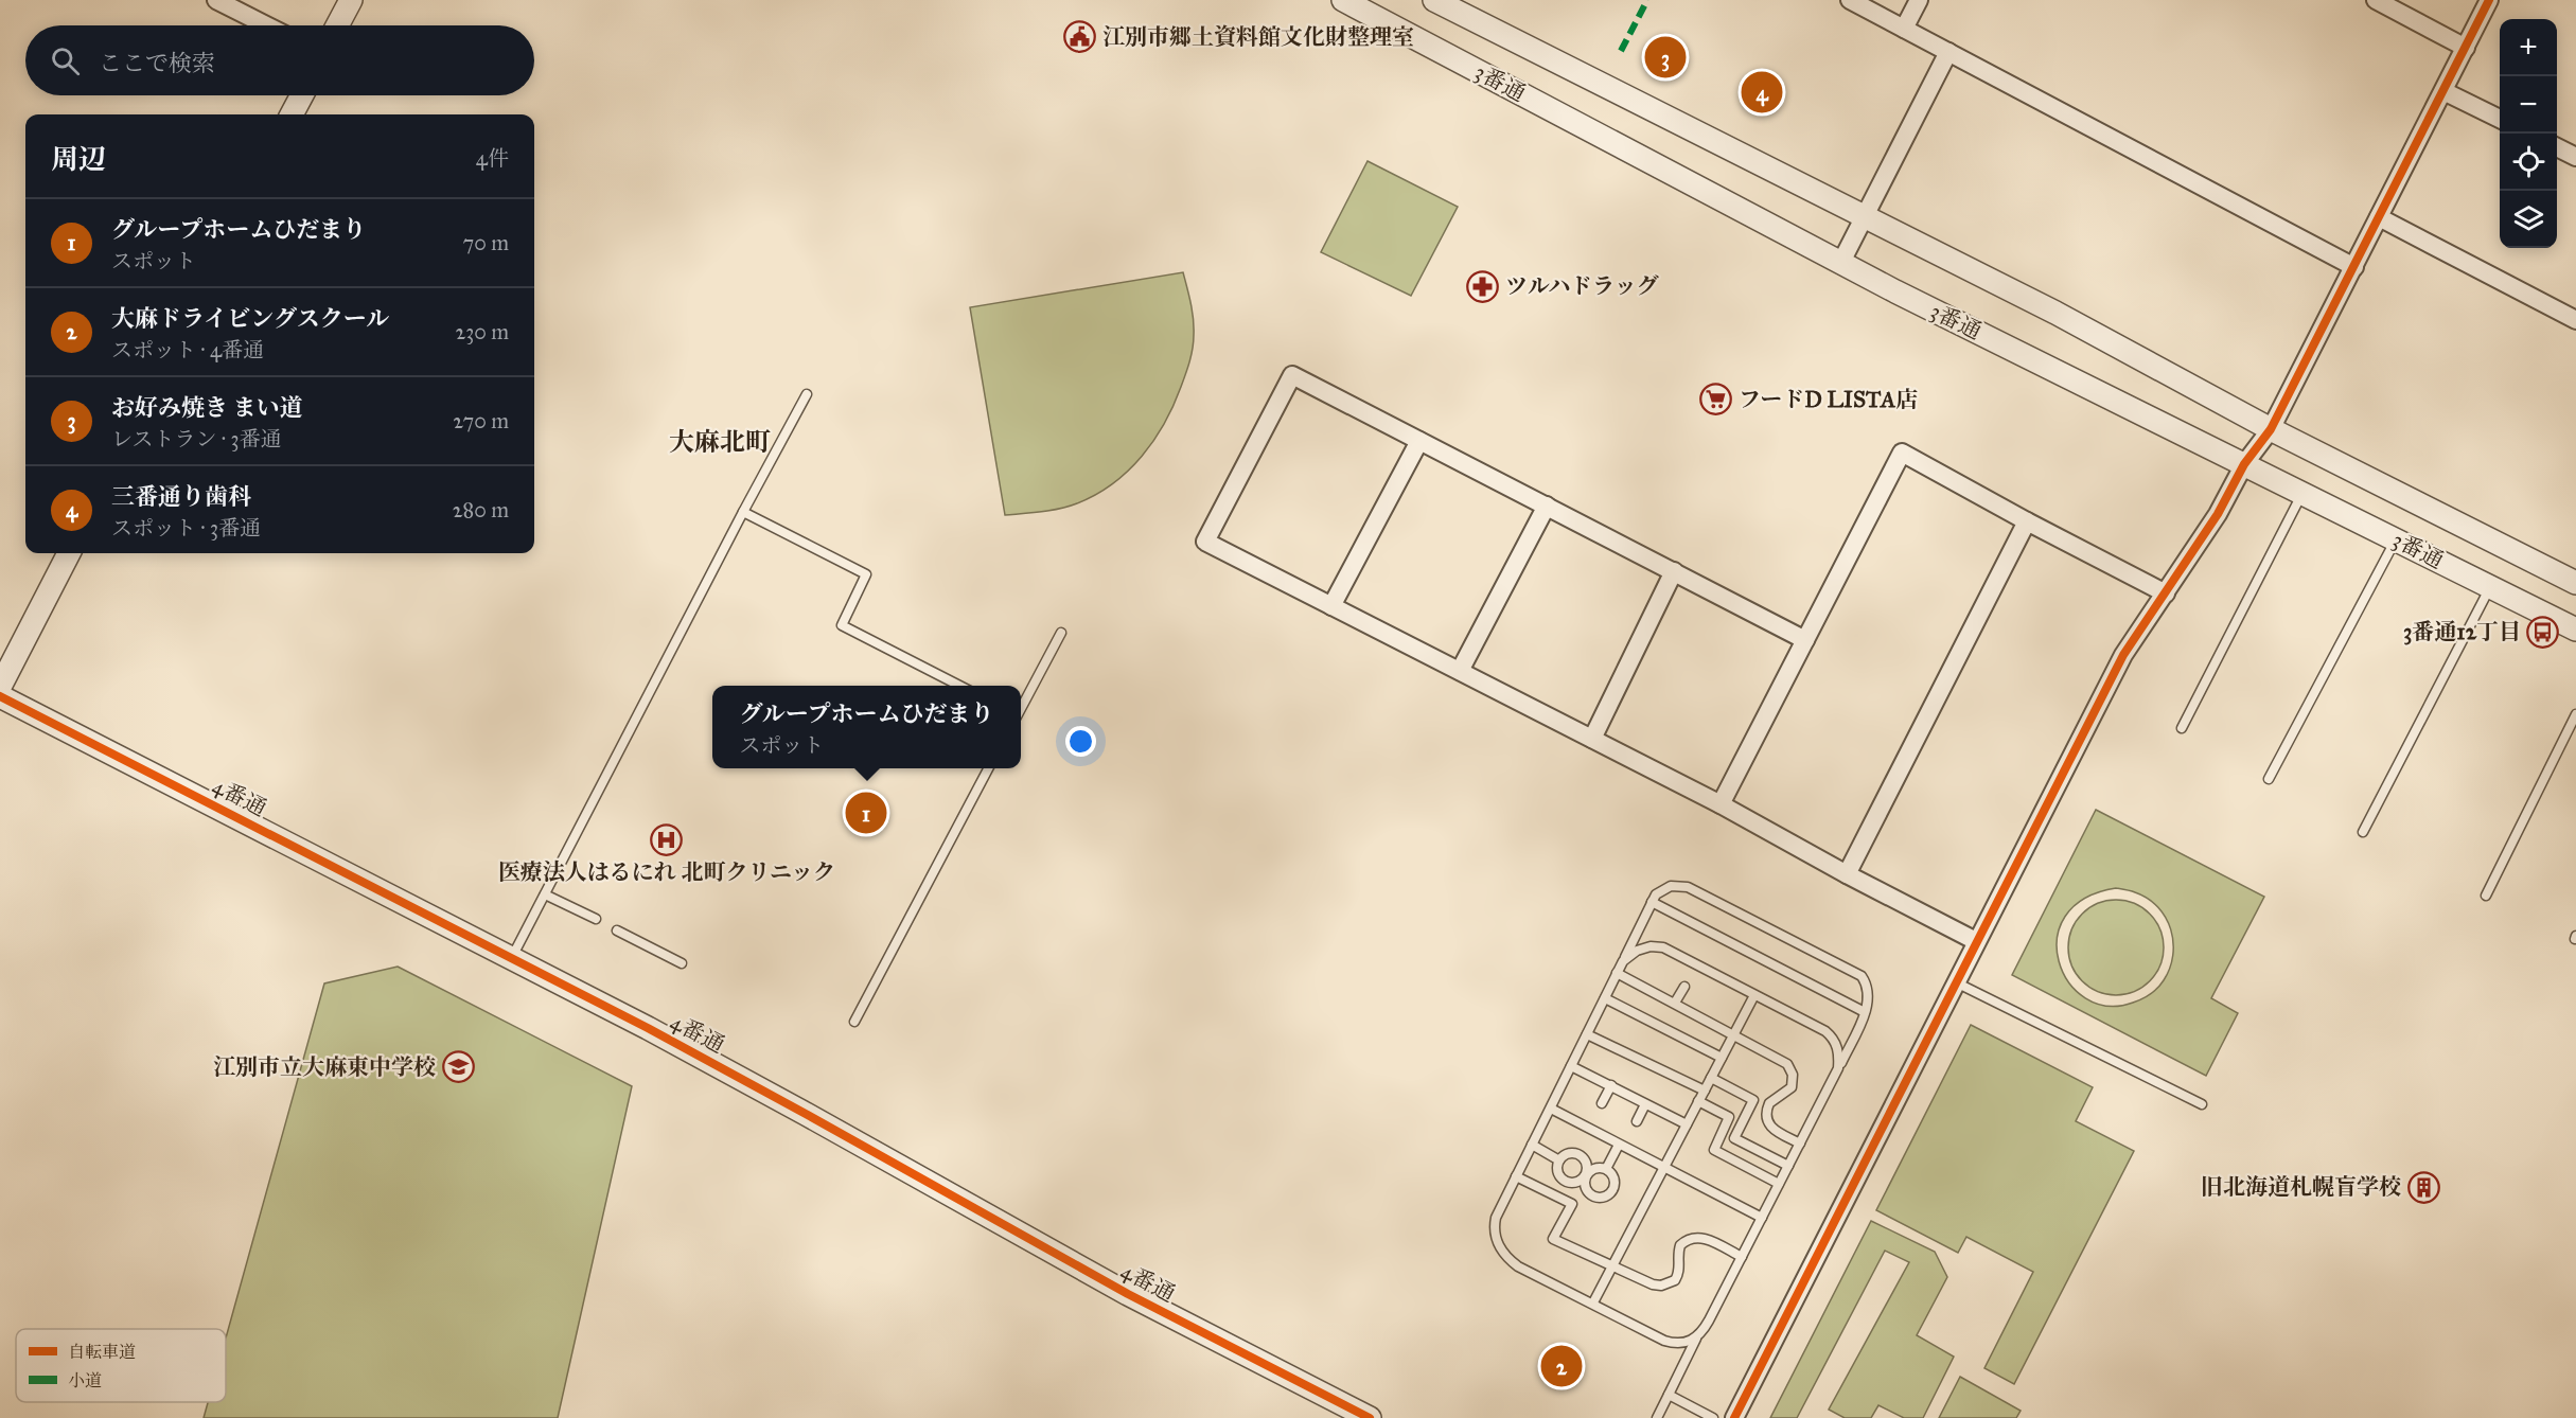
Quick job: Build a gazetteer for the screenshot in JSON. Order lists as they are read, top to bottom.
{
  "streets": {
    "street": ["3番通", "4番通"]
  },
  "districts": ["大麻北町"],
  "places": {
    "public building": ["江別市郷土資料館文化財整理室"],
    "pharmacy": ["ツルハドラッグ"],
    "supermarket": ["フードD LISTA店"],
    "bus stop": ["3番通12丁目"],
    "hospital": ["医療法人はるにれ 北町クリニック"],
    "school or university": ["江別市立大麻東中学校"],
    "building": ["旧北海道札幌盲学校"]
  },
  "legend": ["自転車道", "小道"],
  "page": {
    "map_buttons": ["+", "−"],
    "search": "ここで検索",
    "pins": [
      "3",
      "4",
      "1",
      "2"
    ],
    "heading": ["周辺", "4件"],
    "list": [
      {
        "mark": "1",
        "name": "グループホームひだまり",
        "note": "スポット",
        "value": "70 m"
      },
      {
        "mark": "2",
        "name": "大麻ドライビングスクール",
        "note": "スポット · 4番通",
        "value": "230 m"
      },
      {
        "mark": "3",
        "name": "お好み焼き まい道",
        "note": "レストラン · 3番通",
        "value": "270 m"
      },
      {
        "mark": "4",
        "name": "三番通り歯科",
        "note": "スポット · 3番通",
        "value": "280 m"
      }
    ],
    "popup": ["グループホームひだまり", "スポット"]
  }
}
